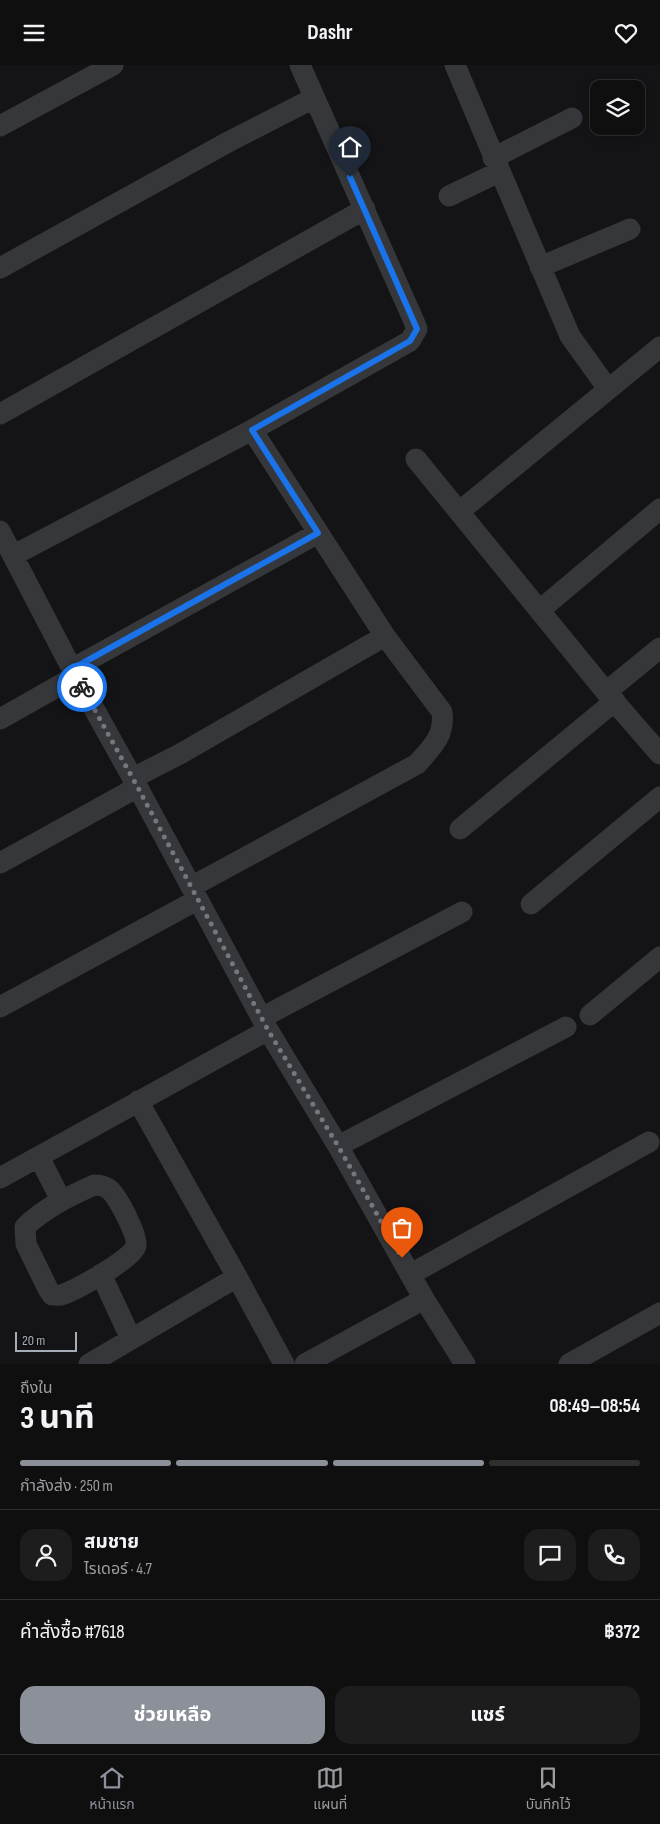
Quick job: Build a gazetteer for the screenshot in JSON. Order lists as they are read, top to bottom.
{
  "scale_bar": "20 m",
  "page": {
    "header": "Dashr",
    "scale": "20 m",
    "heading": ["3 นาที", "ถึงใน", "08:49–08:54"],
    "panel": [
      "สมชาย",
      "ไรเดอร์ · 4.7",
      "คำสั่งซื้อ #7618",
      "฿372"
    ],
    "bar": "กำลังส่ง · 250 m",
    "buttons": ["ช่วยเหลือ", "แชร์"],
    "tabs": ["หน้าแรก", "แผนที่", "บันทึกไว้"]
  }
}
